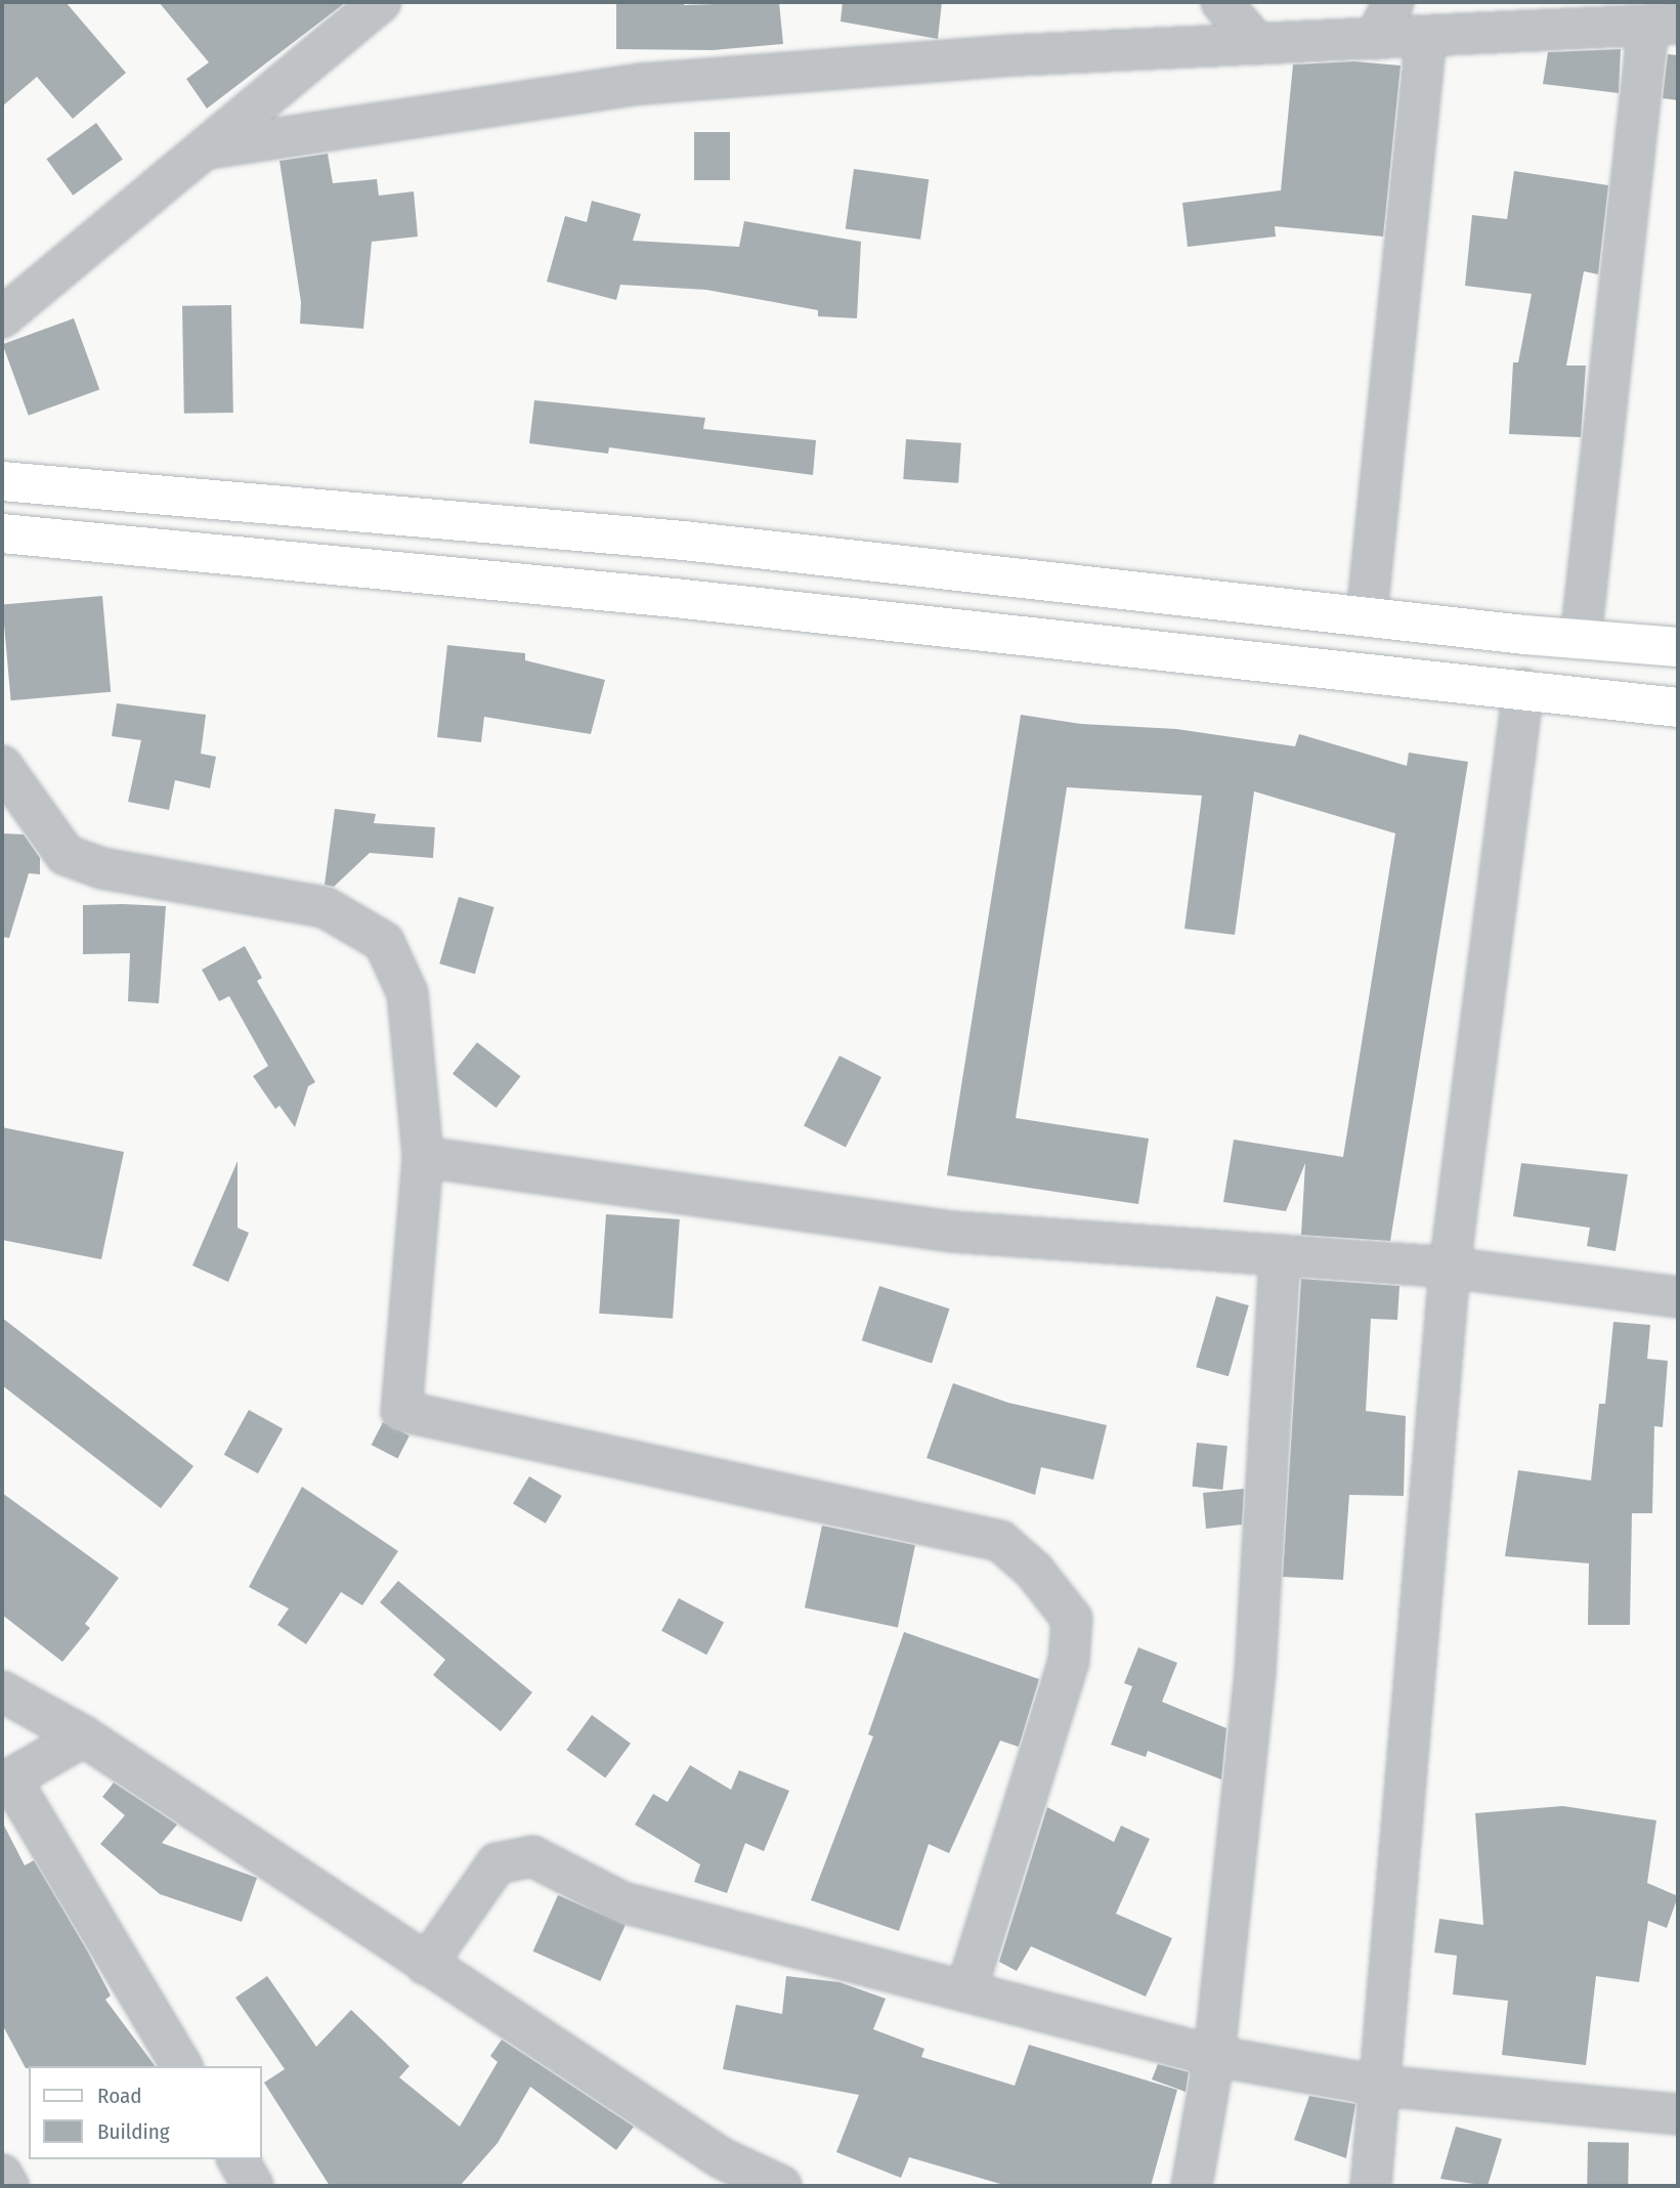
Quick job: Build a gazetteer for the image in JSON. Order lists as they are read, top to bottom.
{
  "legend": ["Road", "Building"]
}
